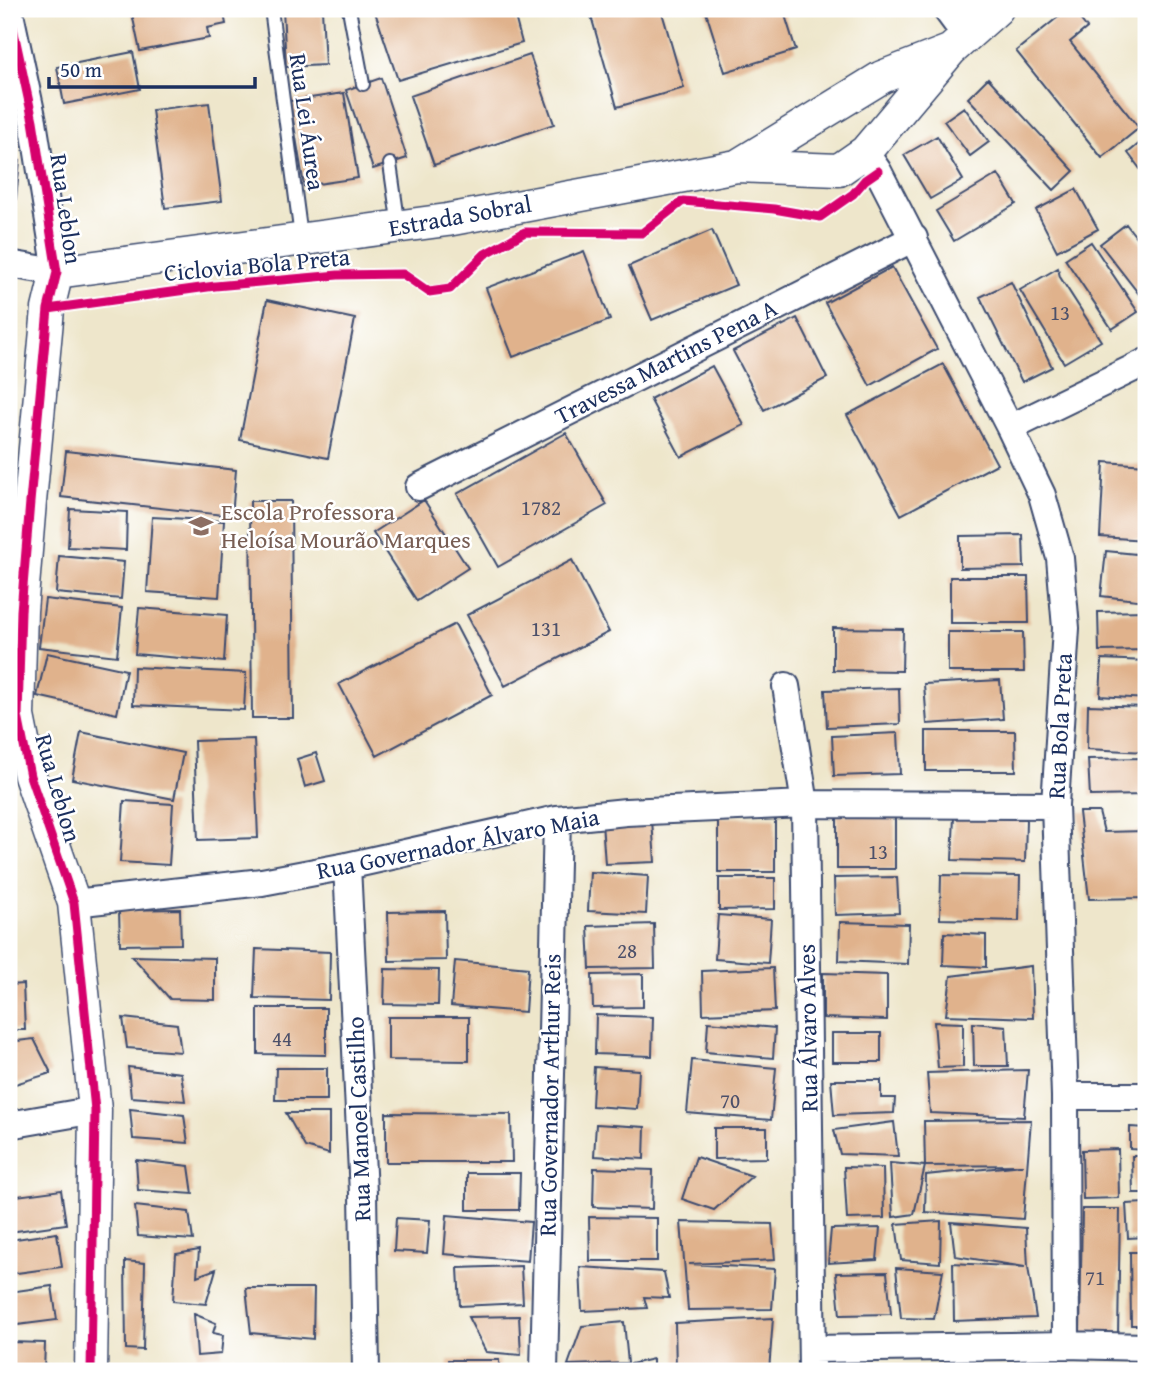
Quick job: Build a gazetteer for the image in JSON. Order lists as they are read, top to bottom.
{
  "streets": {
    "street": [
      "Rua Leblon",
      "Estrada Sobral",
      "Travessa Martins Pena A",
      "Rua Bola Preta",
      "Rua Governador Álvaro Maia",
      "Rua Álvaro Alves",
      "Rua Governador Arthur Reis",
      "Rua Manoel Castilho"
    ],
    "lane": ["Rua Lei Áurea"],
    "cycle path": ["Ciclovia Bola Preta"]
  },
  "crossings": [
    ["Rua Lei Áurea", "Estrada Sobral"],
    ["Rua Leblon", "Estrada Sobral"],
    ["Rua Leblon", "Rua Governador Álvaro Maia"],
    ["Estrada Sobral", "Rua Bola Preta"],
    ["Travessa Martins Pena A", "Rua Bola Preta"],
    ["Rua Bola Preta", "Rua Governador Álvaro Maia"],
    ["Rua Governador Álvaro Maia", "Rua Álvaro Alves"],
    ["Rua Governador Álvaro Maia", "Rua Governador Arthur Reis"],
    ["Rua Governador Álvaro Maia", "Rua Manoel Castilho"]
  ],
  "places": {
    "school or university": ["Escola Professora Heloísa Mourão Marques"]
  },
  "house_numbers": [
    "13",
    "1782",
    "131",
    "13",
    "28",
    "44",
    "70",
    "71"
  ],
  "scale_bar": "50 m"
}
